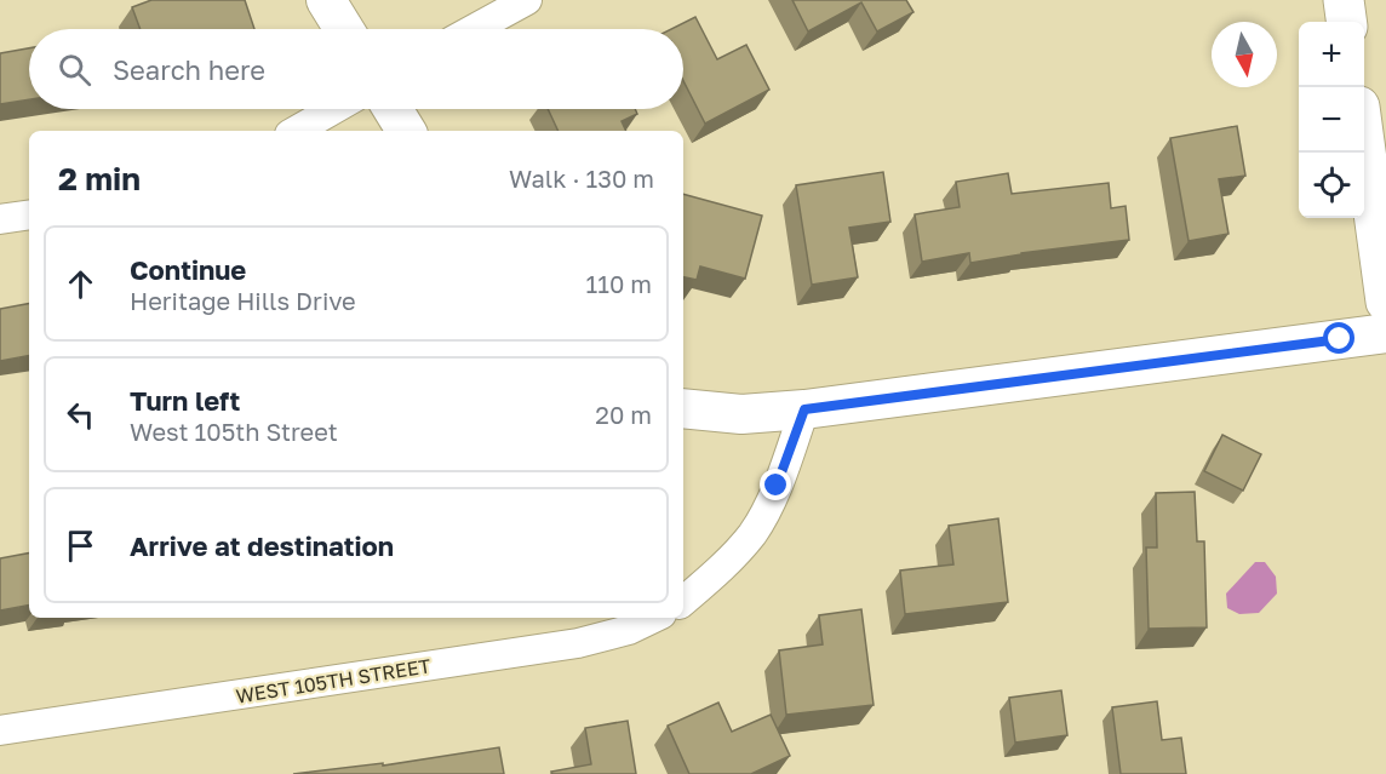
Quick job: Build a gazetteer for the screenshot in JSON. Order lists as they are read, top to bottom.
{
  "streets": {
    "street": ["WEST 105TH STREET"]
  },
  "north": "bottom",
  "page": {
    "map_buttons": ["+", "−"],
    "search": "Search here",
    "heading": ["2 min", "Walk · 130 m"],
    "list": [
      ["Continue", "Heritage Hills Drive", "110 m"],
      ["Turn left", "West 105th Street", "20 m"],
      "Arrive at destination"
    ]
  }
}
